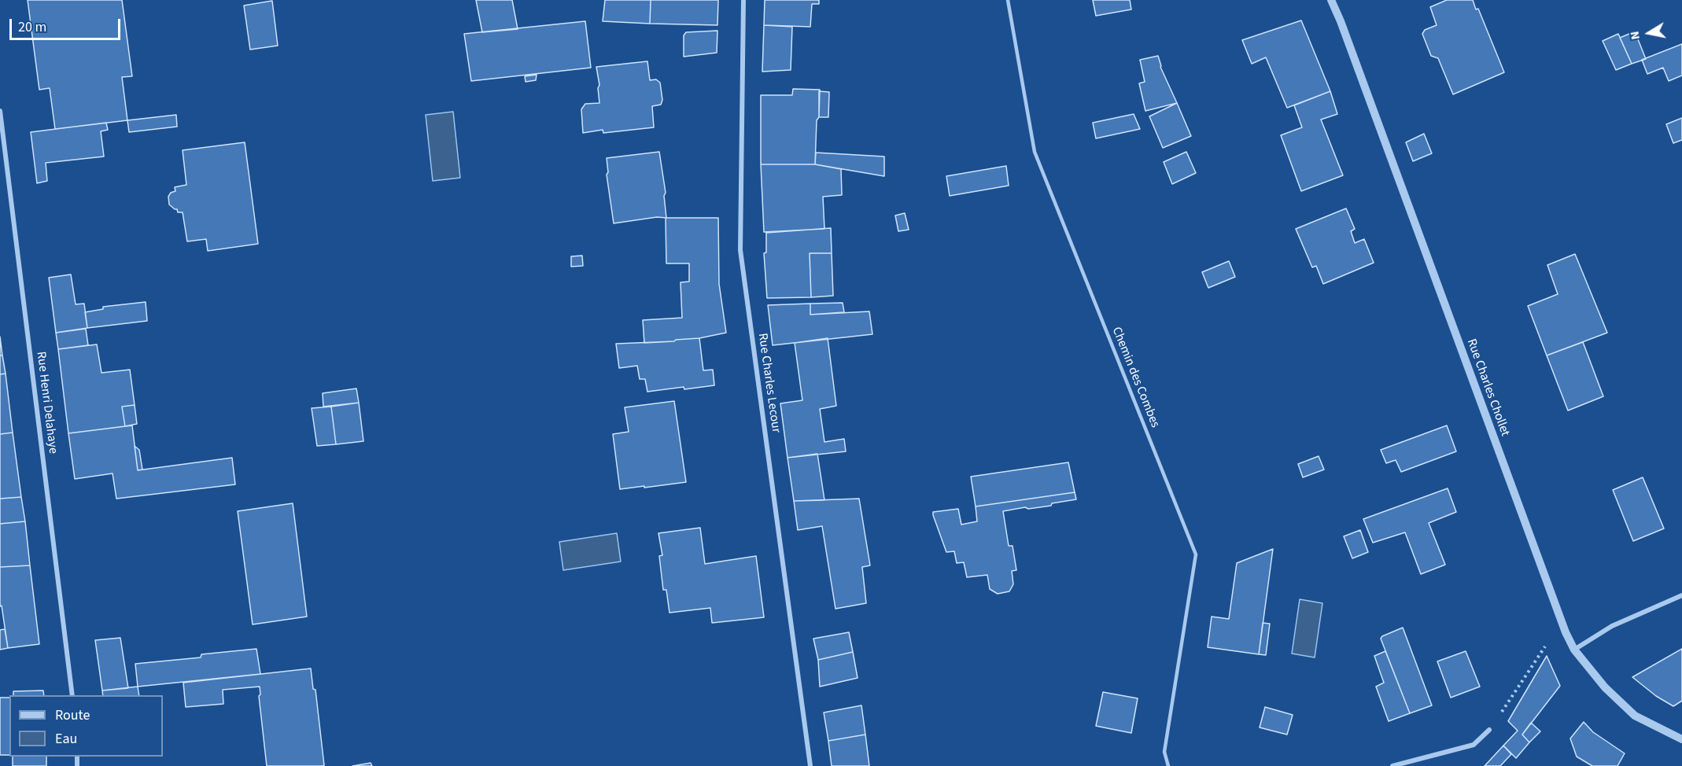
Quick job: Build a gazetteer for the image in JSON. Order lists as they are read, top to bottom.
{
  "streets": {
    "street": ["Rue Charles Lecour", "Rue Charles Chollet", "Rue Henri Delahaye"],
    "lane": ["Chemin des Combes"]
  },
  "legend": ["Route", "Eau"],
  "scale_bar": "20 m",
  "north": "left"
}
